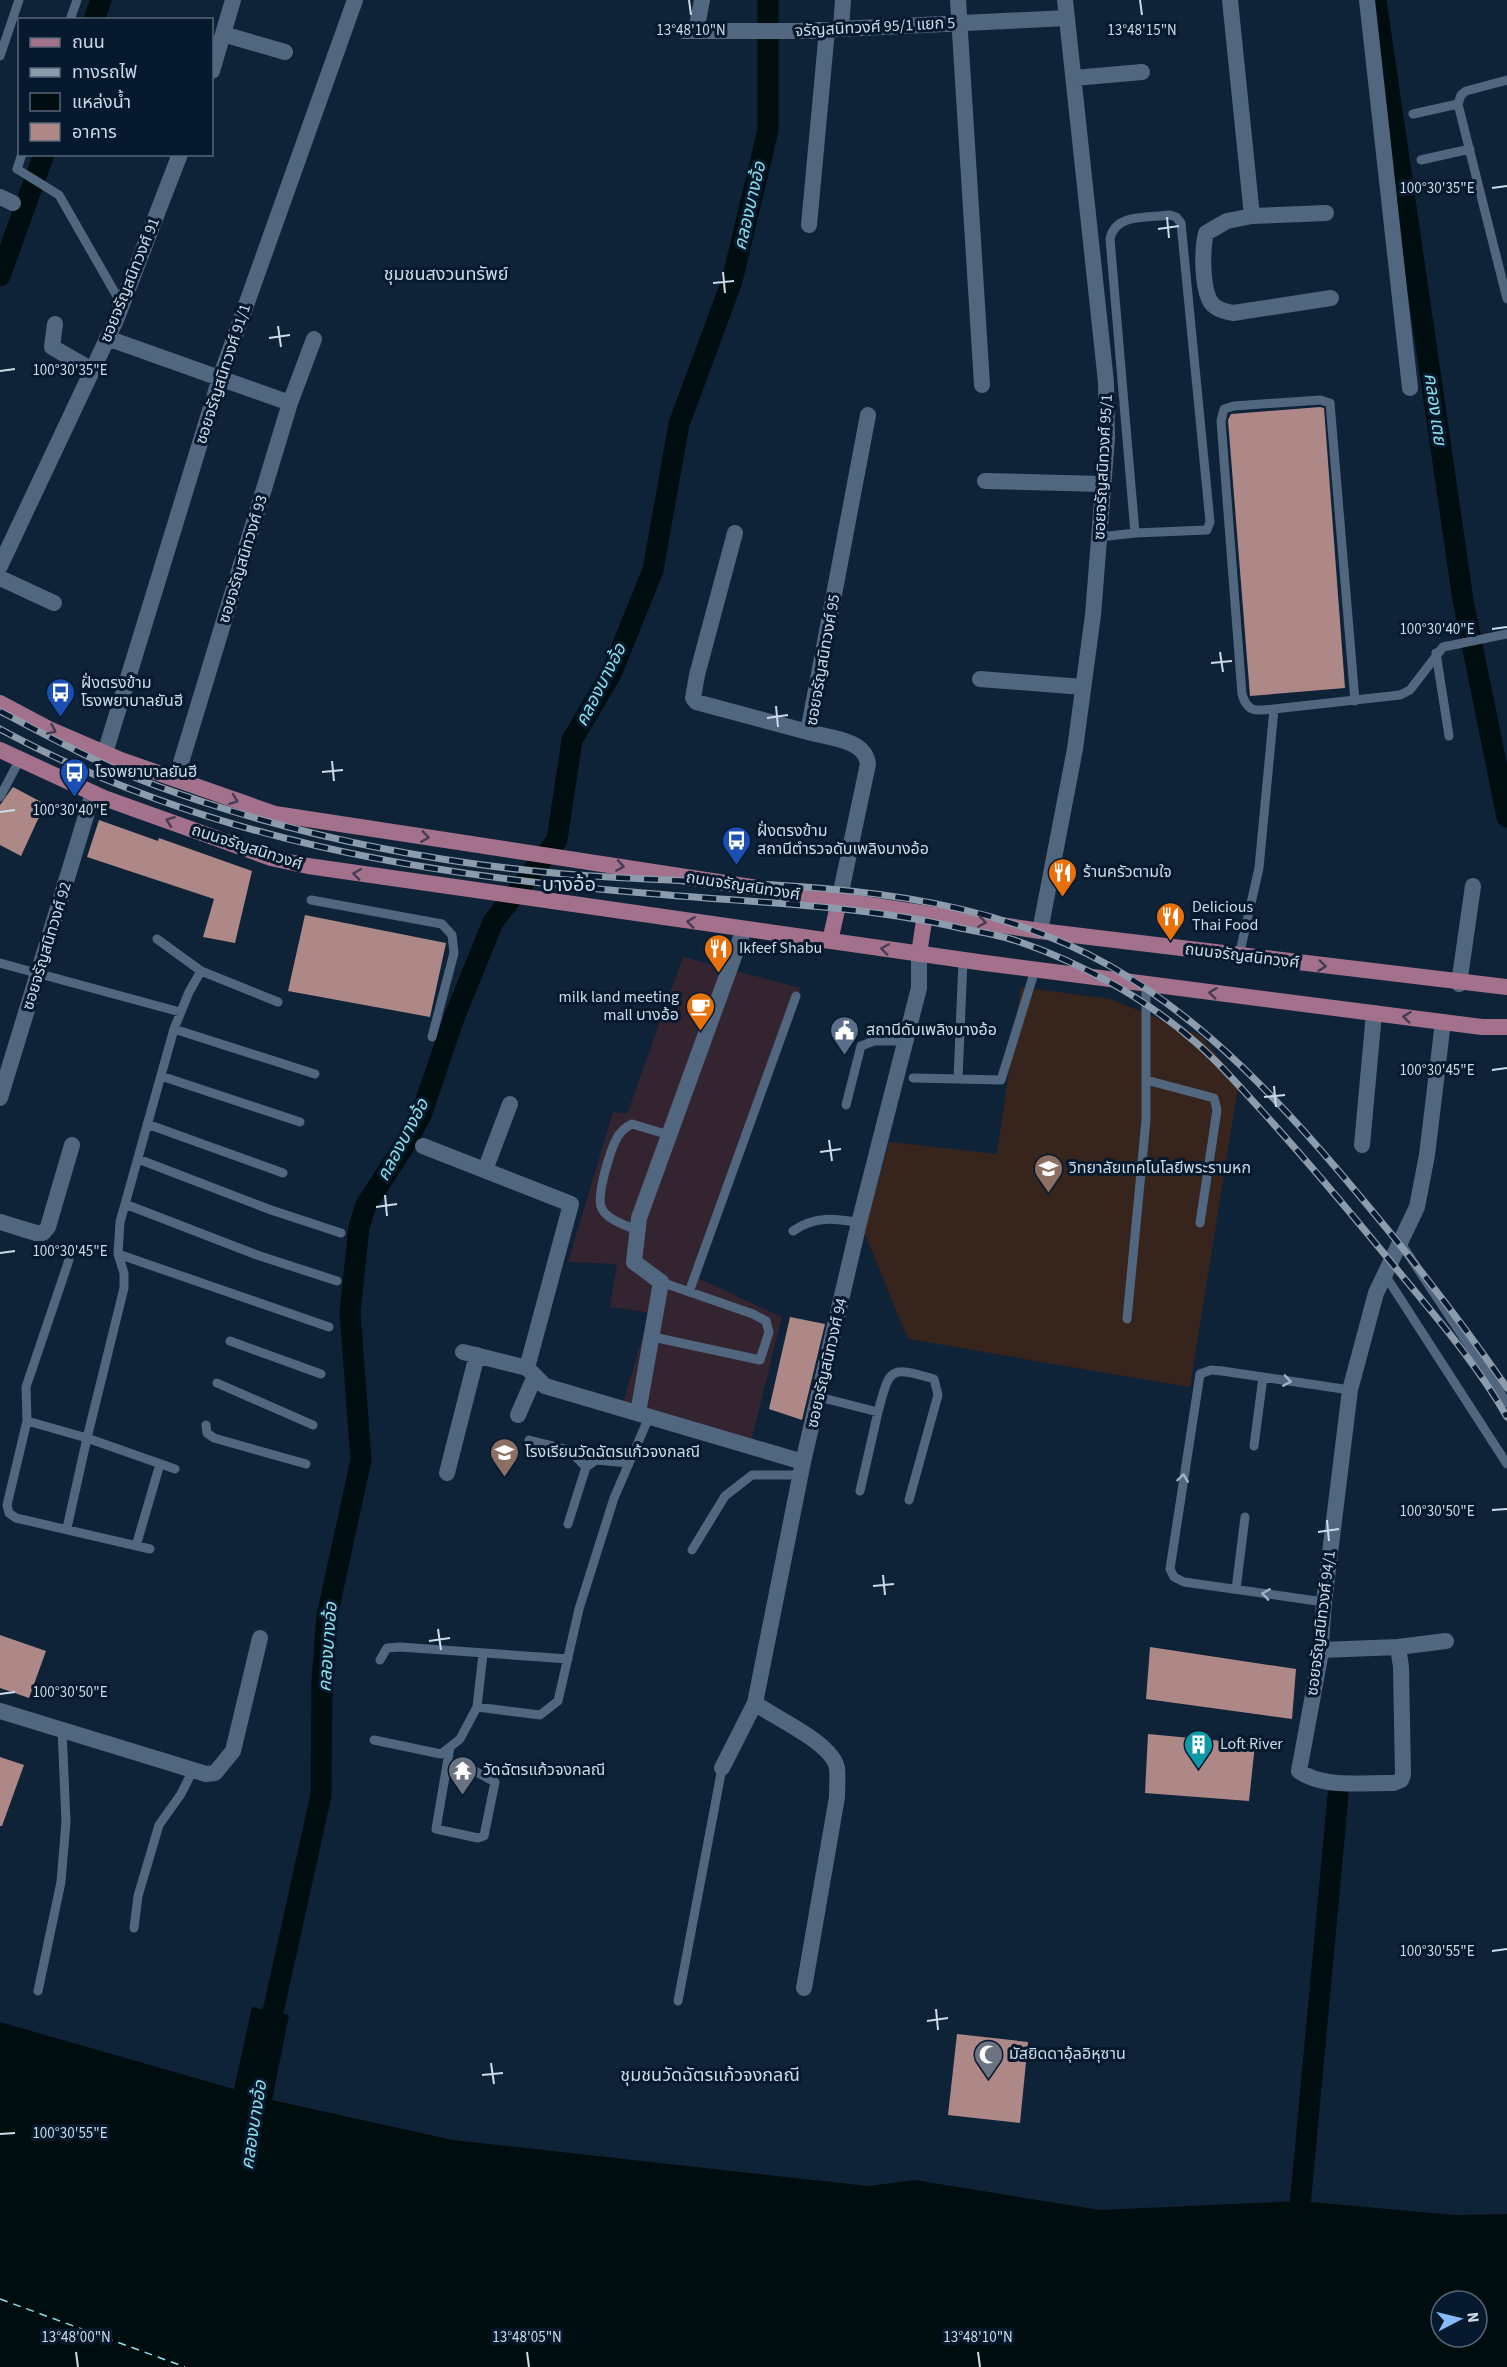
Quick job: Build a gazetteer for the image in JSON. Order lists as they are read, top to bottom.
{
  "streets": {
    "main road": ["ถนนจรัญสนิทวงศ์"],
    "street": [
      "จรัญสนิทวงศ์ 95/1 แยก 5",
      "ซอยจรัญสนิทวงศ์ 91",
      "ซอยจรัญสนิทวงศ์ 91/1",
      "ซอยจรัญสนิทวงศ์ 95/1",
      "ซอยจรัญสนิทวงศ์ 93",
      "ซอยจรัญสนิทวงศ์ 95",
      "ซอยจรัญสนิทวงศ์ 92",
      "ซอยจรัญสนิทวงศ์ 94",
      "ซอยจรัญสนิทวงศ์ 94/1"
    ]
  },
  "crossings": [
    ["จรัญสนิทวงศ์ 95/1 แยก 5", "ซอยจรัญสนิทวงศ์ 95/1"],
    ["ซอยจรัญสนิทวงศ์ 91/1", "ถนนจรัญสนิทวงศ์"],
    ["ซอยจรัญสนิทวงศ์ 95/1", "ถนนจรัญสนิทวงศ์"],
    ["ซอยจรัญสนิทวงศ์ 93", "ถนนจรัญสนิทวงศ์"],
    ["ซอยจรัญสนิทวงศ์ 95", "ถนนจรัญสนิทวงศ์"],
    ["ถนนจรัญสนิทวงศ์", "ซอยจรัญสนิทวงศ์ 92"],
    ["ถนนจรัญสนิทวงศ์", "ซอยจรัญสนิทวงศ์ 94"],
    ["ถนนจรัญสนิทวงศ์", "ซอยจรัญสนิทวงศ์ 94/1"]
  ],
  "districts": ["ชุมชนสงวนทรัพย์", "บางอ้อ", "ชุมชนวัดฉัตรแก้วจงกลณี"],
  "water": ["คลองบางอ้อ", "คลอง เตย"],
  "places": {
    "bus stop": ["ฝั่งตรงข้าม โรงพยาบาลยันฮี", "โรงพยาบาลยันฮี", "ฝั่งตรงข้าม สถานีตำรวจดับเพลิงบางอ้อ"],
    "restaurant": ["ร้านครัวตามใจ", "Delicious Thai Food", "Ikfeef Shabu"],
    "cafe": ["milk land meeting mall บางอ้อ"],
    "public building": ["สถานีดับเพลิงบางอ้อ"],
    "school or university": ["วิทยาลัยเทคโนโลยีพระรามหก", "โรงเรียนวัดฉัตรแก้วจงกลณี"],
    "building": ["Loft River"],
    "temple": ["วัดฉัตรแก้วจงกลณี"],
    "mosque": ["มัสยิดดาอุ้ลอิหุซาน"]
  },
  "legend": [
    "ถนน",
    "ทางรถไฟ",
    "แหล่งน้ำ",
    "อาคาร"
  ],
  "north": "right",
  "coordinates": [
    "13°48'10\"N",
    "13°48'15\"N",
    "100°30'35\"E",
    "100°30'40\"E",
    "100°30'45\"E",
    "100°30'50\"E",
    "100°30'55\"E",
    "13°48'00\"N",
    "13°48'05\"N"
  ]
}
